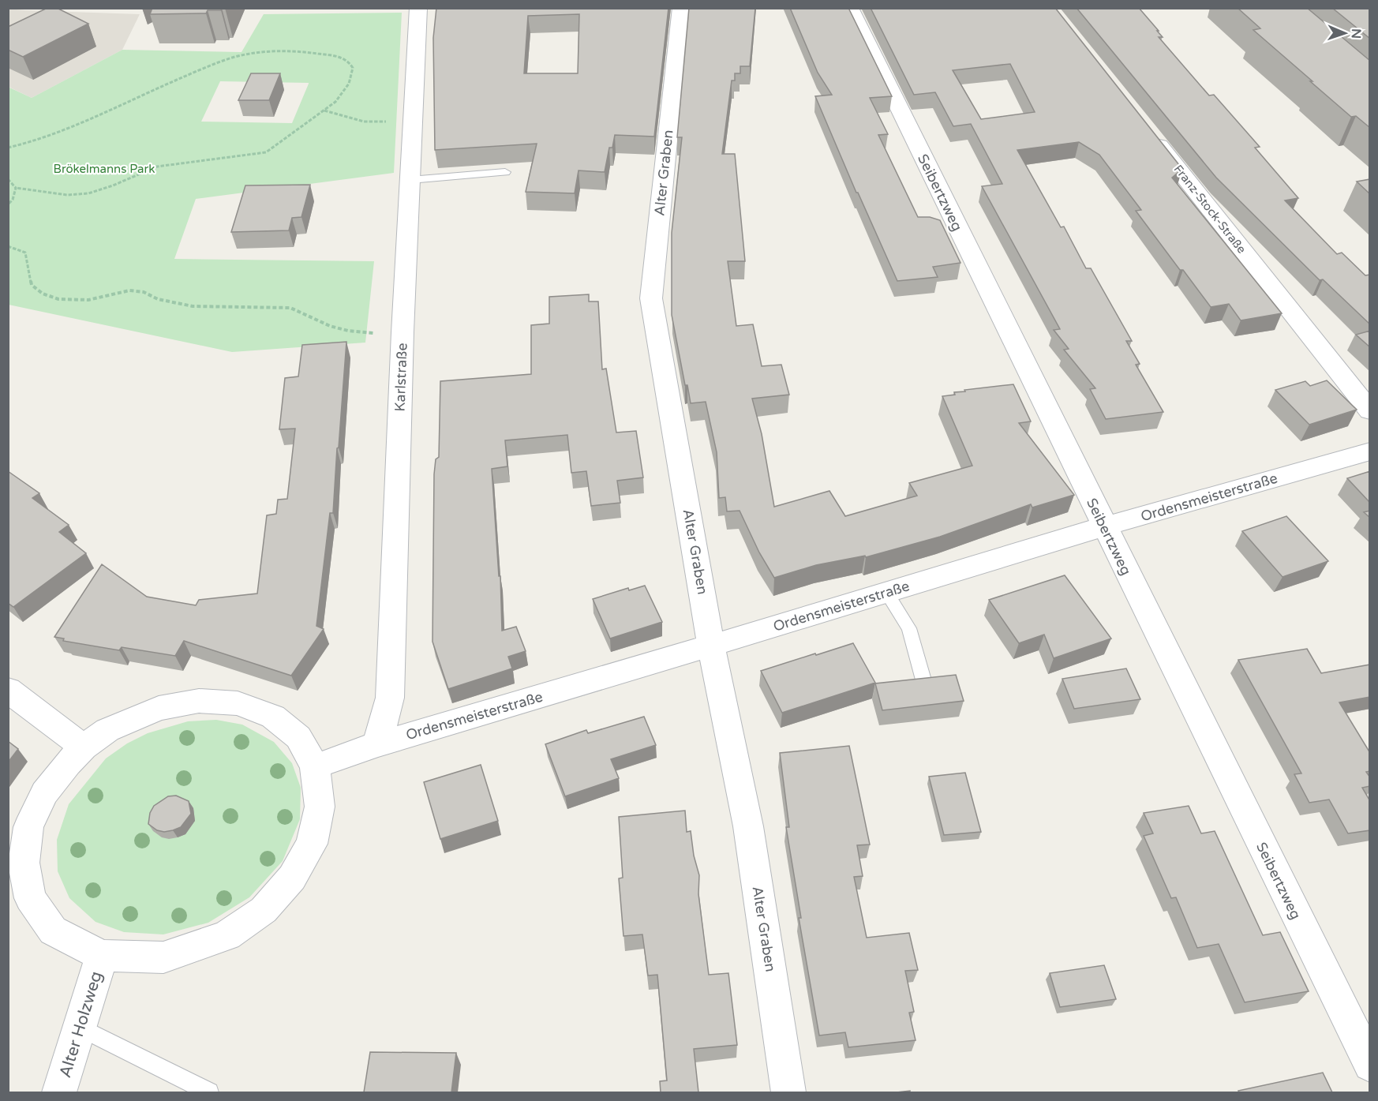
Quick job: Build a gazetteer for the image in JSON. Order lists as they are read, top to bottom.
{
  "streets": {
    "street": [
      "Alter Graben",
      "Seibertzweg",
      "Franz-Stock-Straße",
      "Karlstraße",
      "Ordensmeisterstraße",
      "Alter Holzweg"
    ]
  },
  "crossings": [
    ["Alter Graben", "Ordensmeisterstraße"],
    ["Seibertzweg", "Ordensmeisterstraße"],
    ["Karlstraße", "Ordensmeisterstraße"]
  ],
  "parks": ["Brökelmanns Park"],
  "north": "right"
}
